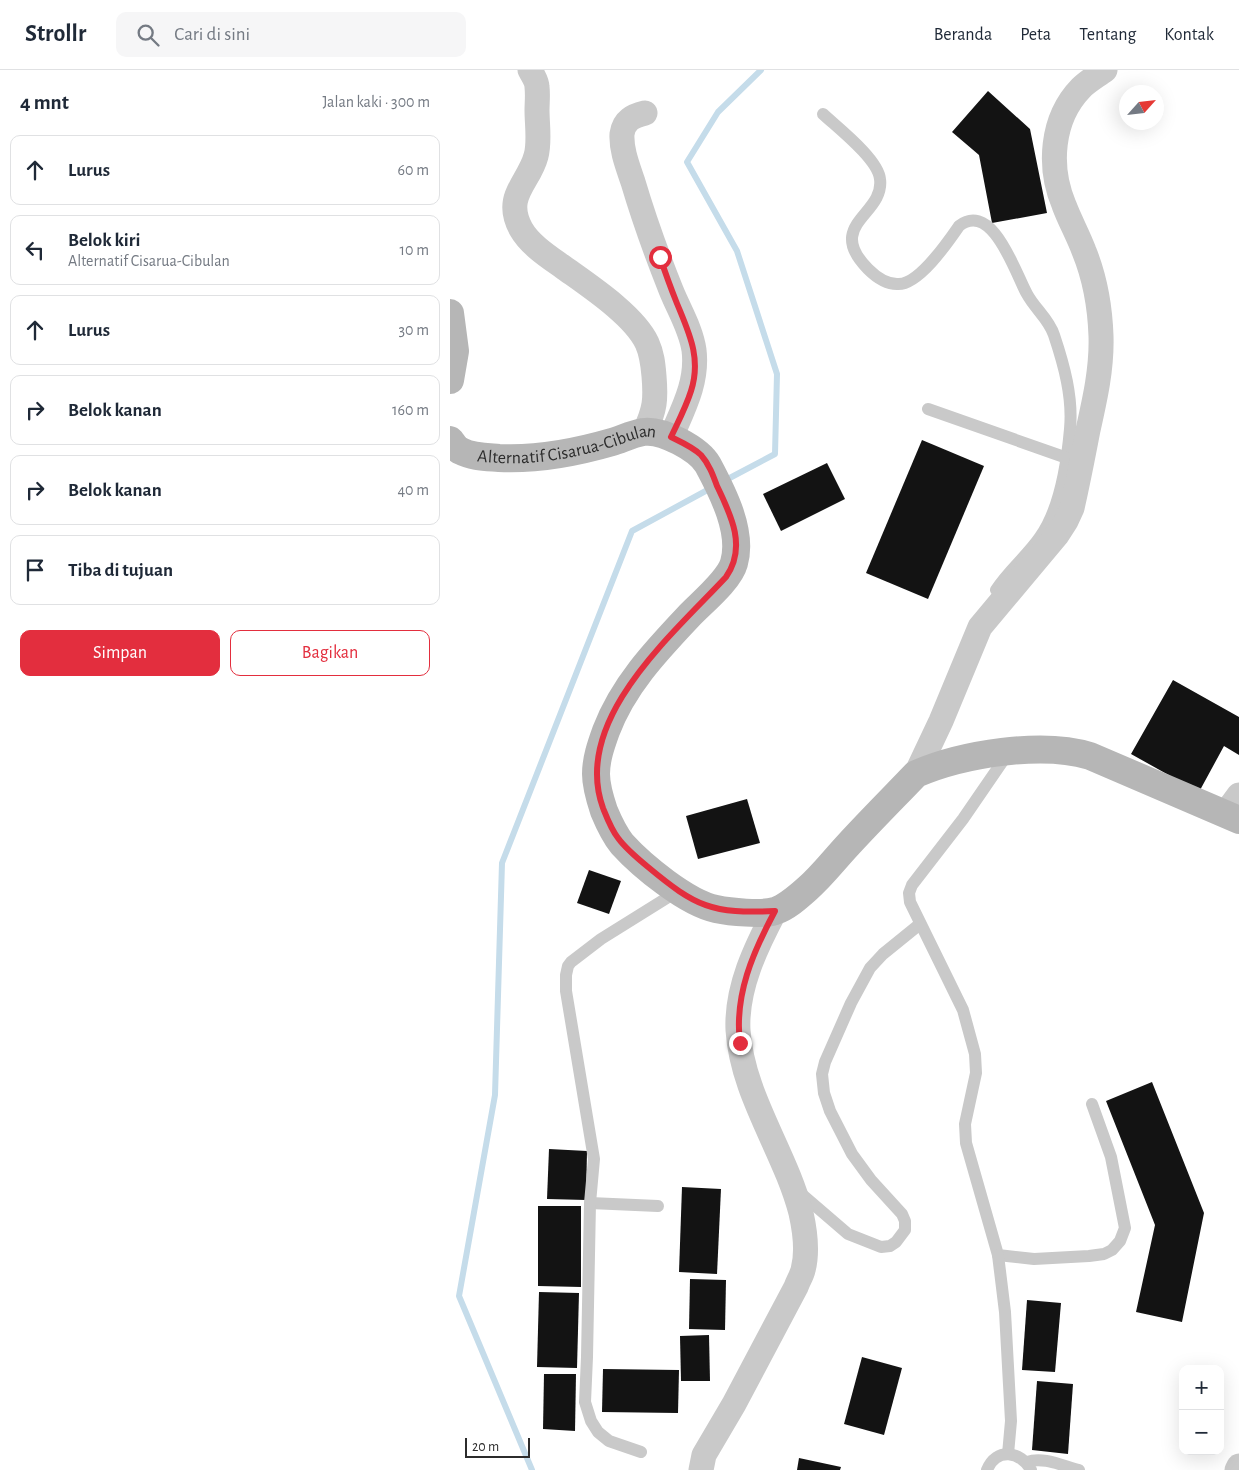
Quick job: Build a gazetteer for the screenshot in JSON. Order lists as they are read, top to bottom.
{
  "streets": {
    "main road": ["Alternatif Cisarua-Cibulan"]
  },
  "scale_bar": "20 m",
  "north": "top right",
  "page": {
    "header": "Strollr",
    "search": "Cari di sini",
    "nav": [
      "Beranda",
      "Peta",
      "Tentang",
      "Kontak"
    ],
    "heading": ["4 mnt", "Jalan kaki · 300 m"],
    "list": [
      ["Lurus", "60 m"],
      ["Belok kiri", "Alternatif Cisarua-Cibulan", "10 m"],
      ["Lurus", "30 m"],
      ["Belok kanan", "160 m"],
      ["Belok kanan", "40 m"],
      "Tiba di tujuan"
    ],
    "buttons": ["Simpan", "Bagikan"],
    "map_buttons": ["+", "−"],
    "scale": "20 m"
  }
}
